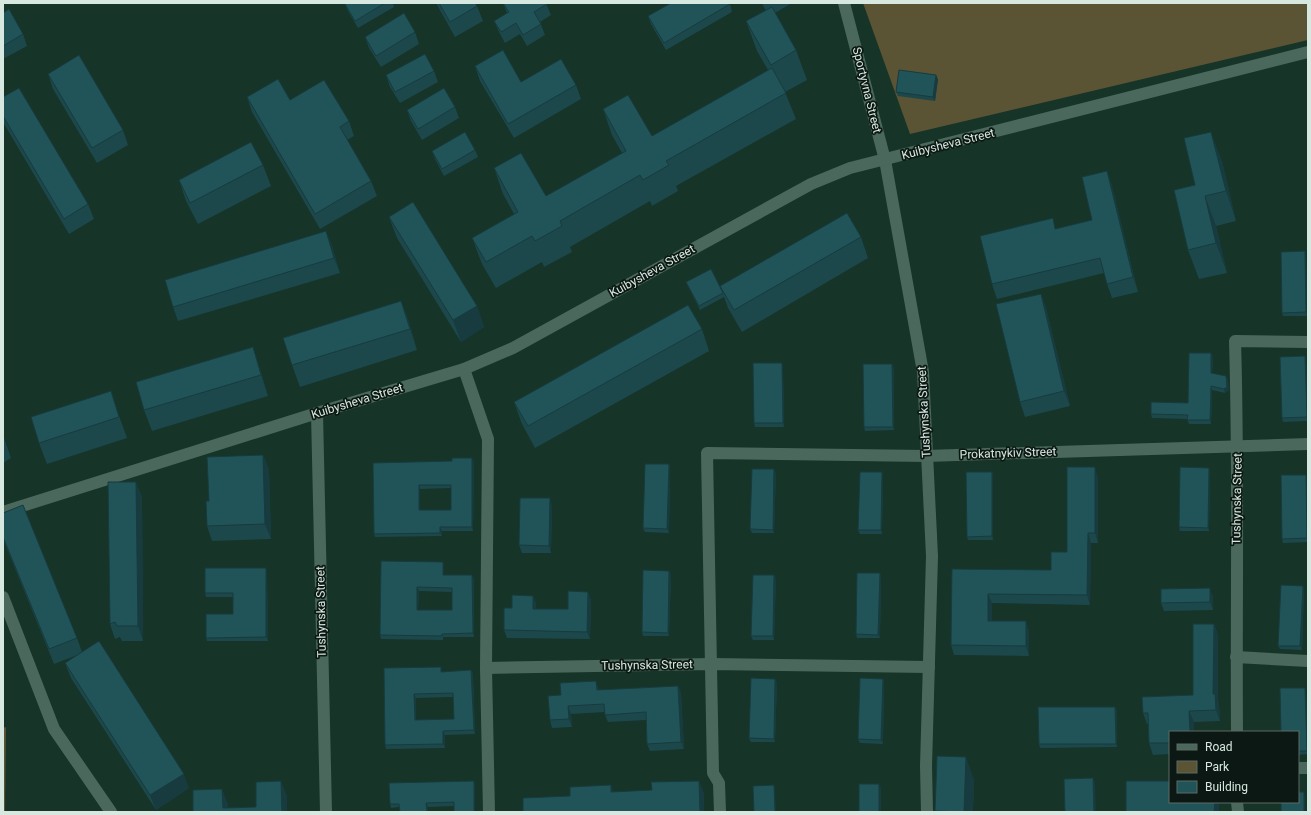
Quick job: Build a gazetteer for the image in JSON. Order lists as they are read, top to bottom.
{
  "streets": {
    "street": [
      "Sportyvna Street",
      "Kuibysheva Street",
      "Tushynska Street",
      "Prokatnykiv Street"
    ]
  },
  "crossings": [
    ["Sportyvna Street", "Kuibysheva Street"],
    ["Sportyvna Street", "Tushynska Street"],
    ["Kuibysheva Street", "Tushynska Street"],
    ["Tushynska Street", "Prokatnykiv Street"]
  ],
  "legend": ["Road", "Park", "Building"]
}
